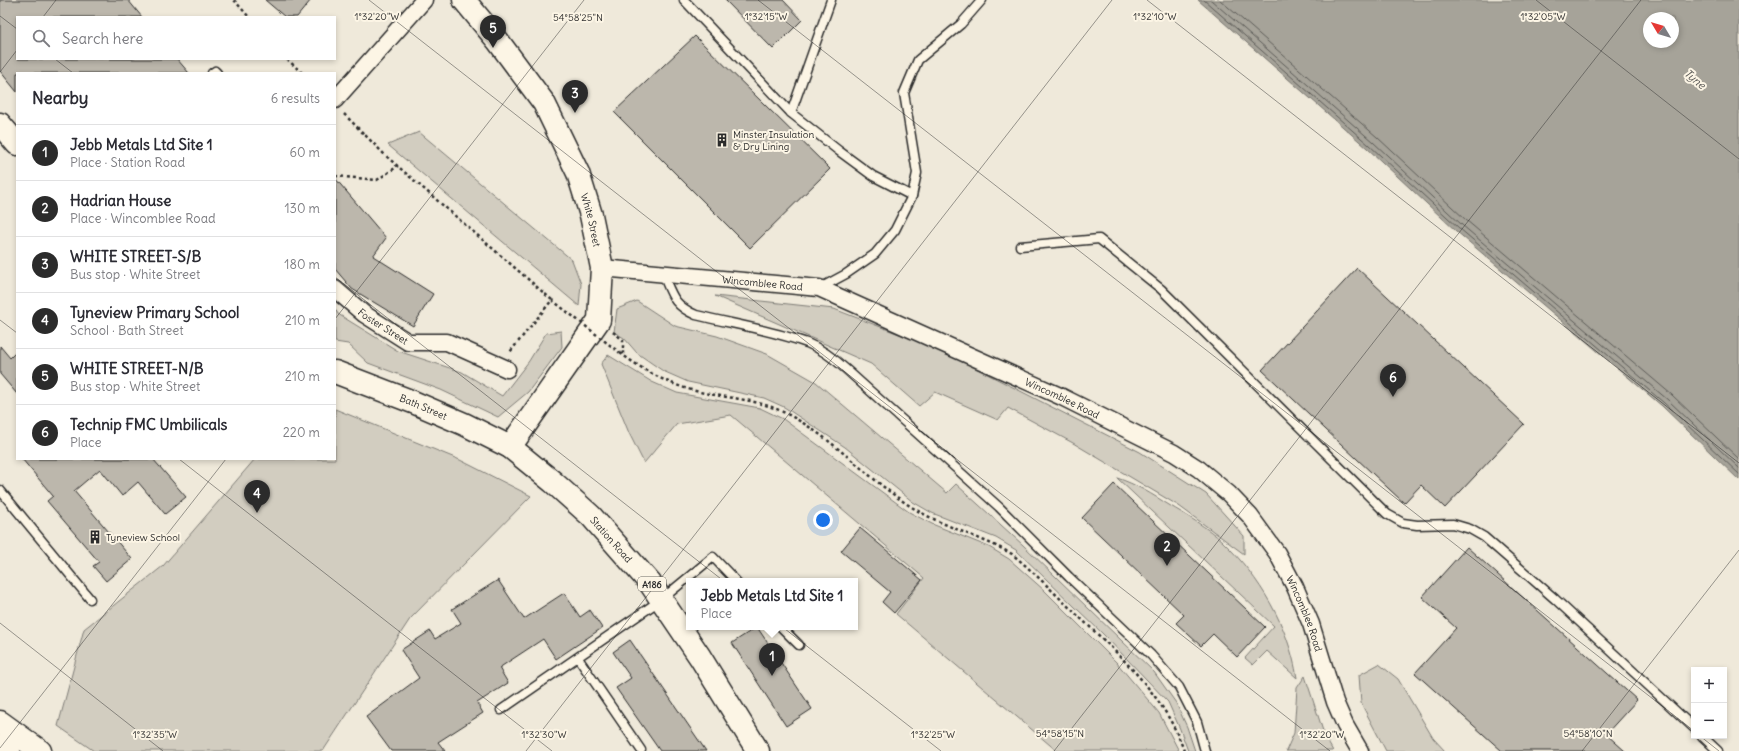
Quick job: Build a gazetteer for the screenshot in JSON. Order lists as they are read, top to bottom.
{
  "streets": {
    "main road": [
      "White Street",
      "Bath Street",
      "Station Road",
      "A186"
    ],
    "street": ["Wincomblee Road", "Foster Street"]
  },
  "crossings": [
    ["White Street", "Wincomblee Road"],
    ["White Street", "Bath Street"],
    ["White Street", "Station Road"],
    ["Bath Street", "Station Road"]
  ],
  "water": ["Tyne"],
  "places": {
    "building": ["Minster Insulation & Dry Lining", "Tyneview School"]
  },
  "north": "top left",
  "page": {
    "pins": [
      "5",
      "3",
      "6",
      "4",
      "2",
      "1"
    ],
    "search": "Search here",
    "heading": ["Nearby", "6 results"],
    "list": [
      {
        "mark": "1",
        "name": "Jebb Metals Ltd Site 1",
        "note": "Place · Station Road",
        "value": "60 m"
      },
      {
        "mark": "2",
        "name": "Hadrian House",
        "note": "Place · Wincomblee Road",
        "value": "130 m"
      },
      {
        "mark": "3",
        "name": "WHITE STREET-S/B",
        "note": "Bus stop · White Street",
        "value": "180 m"
      },
      {
        "mark": "4",
        "name": "Tyneview Primary School",
        "note": "School · Bath Street",
        "value": "210 m"
      },
      {
        "mark": "5",
        "name": "WHITE STREET-N/B",
        "note": "Bus stop · White Street",
        "value": "210 m"
      },
      {
        "mark": "6",
        "name": "Technip FMC Umbilicals",
        "note": "Place",
        "value": "220 m"
      }
    ],
    "popup": ["Jebb Metals Ltd Site 1", "Place"],
    "map_buttons": ["+", "−"]
  },
  "coordinates": [
    "1°32'10\"W",
    "1°32'20\"W",
    "1°32'15\"W",
    "1°32'05\"W",
    "54°58'25\"N",
    "54°58'15\"N",
    "54°58'10\"N",
    "1°32'35\"W",
    "1°32'30\"W",
    "1°32'25\"W"
  ]
}
